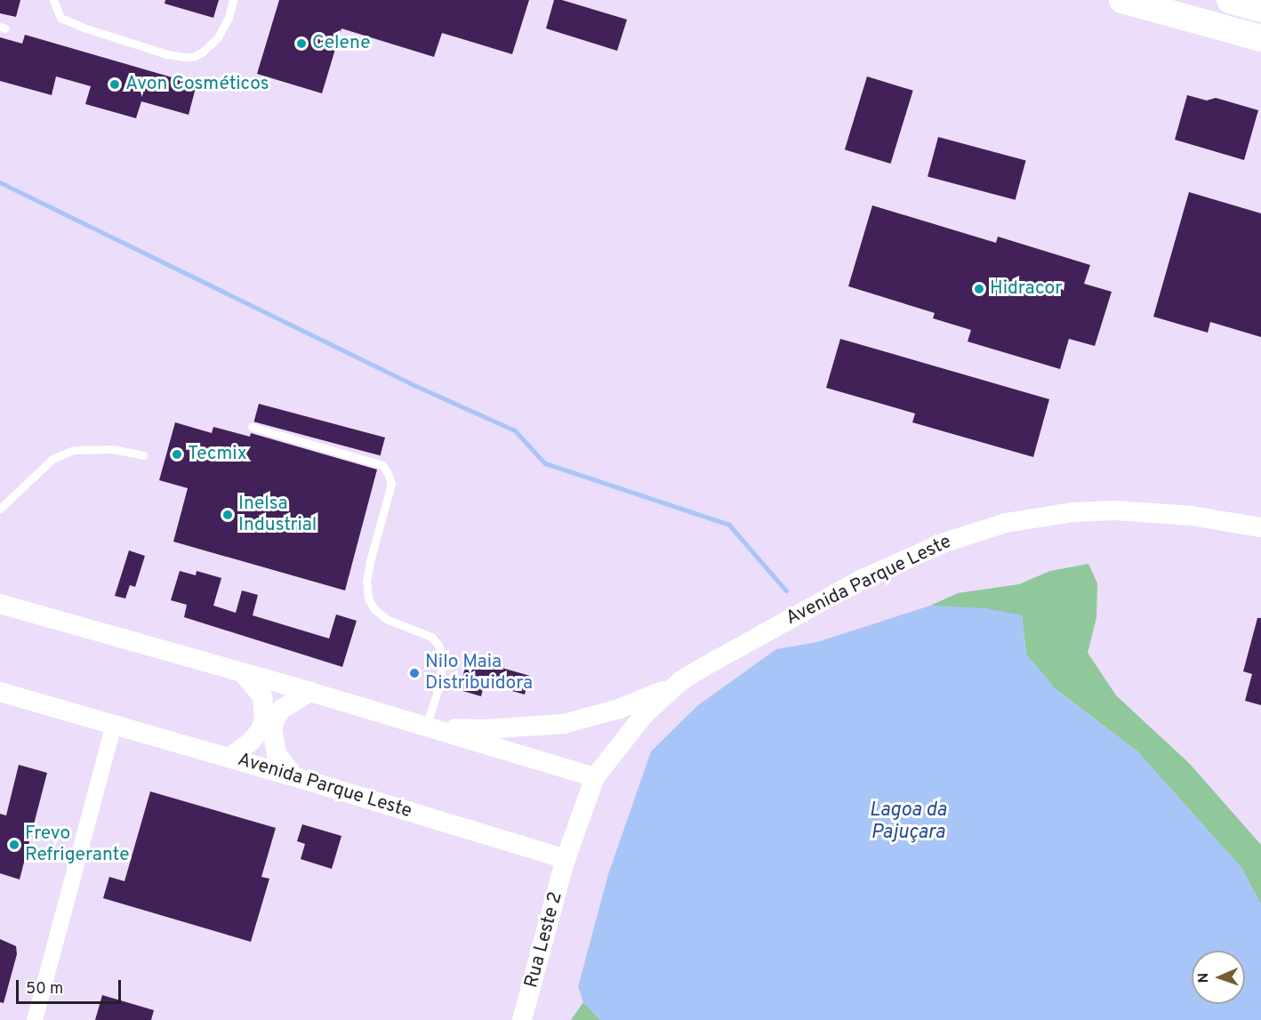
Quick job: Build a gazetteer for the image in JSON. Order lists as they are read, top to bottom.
{
  "streets": {
    "street": ["Avenida Parque Leste", "Rua Leste 2"]
  },
  "crossings": [
    ["Avenida Parque Leste", "Rua Leste 2"]
  ],
  "water": ["Lagoa da Pajuçara"],
  "places": [
    "Celene",
    "Avon Cosméticos",
    "Hidracor",
    "Tecmix",
    "Inelsa Industrial",
    "Nilo Maia Distribuidora",
    "Frevo Refrigerante"
  ],
  "scale_bar": "50 m",
  "north": "left"
}
